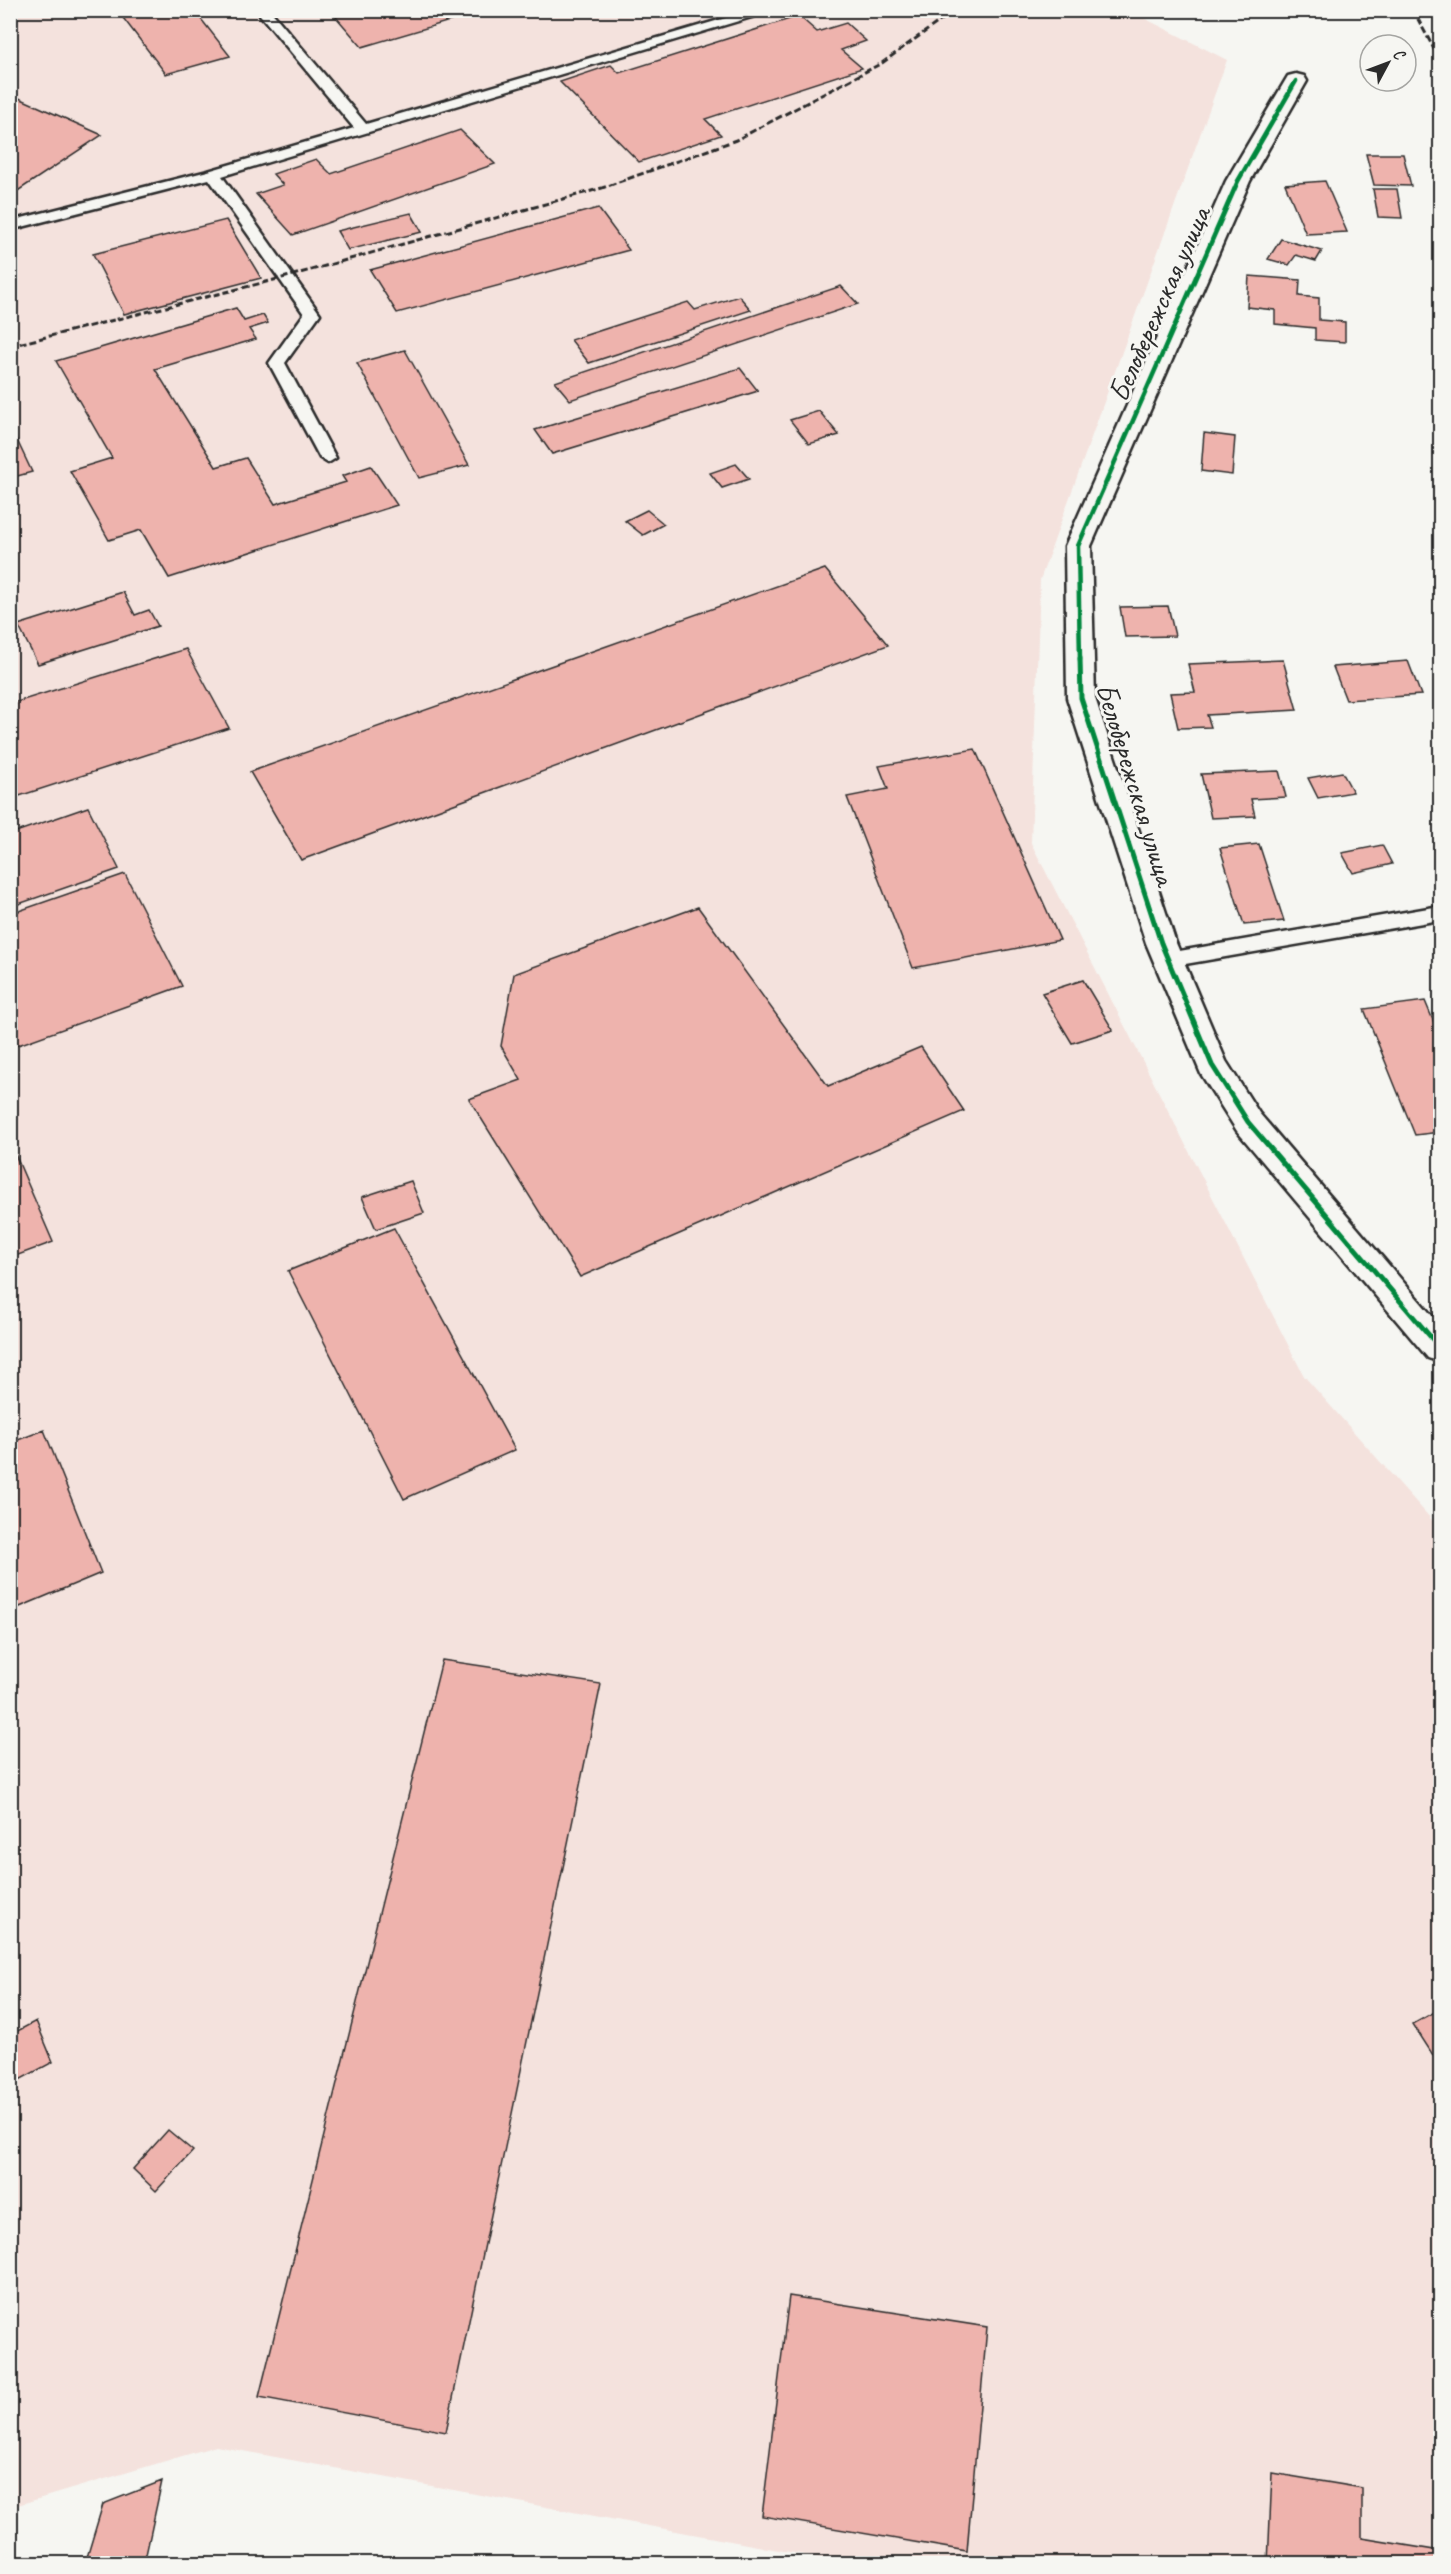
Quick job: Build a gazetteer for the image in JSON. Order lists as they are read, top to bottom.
{
  "streets": {
    "street": ["Белобережская улица"]
  },
  "north": "top right"
}
